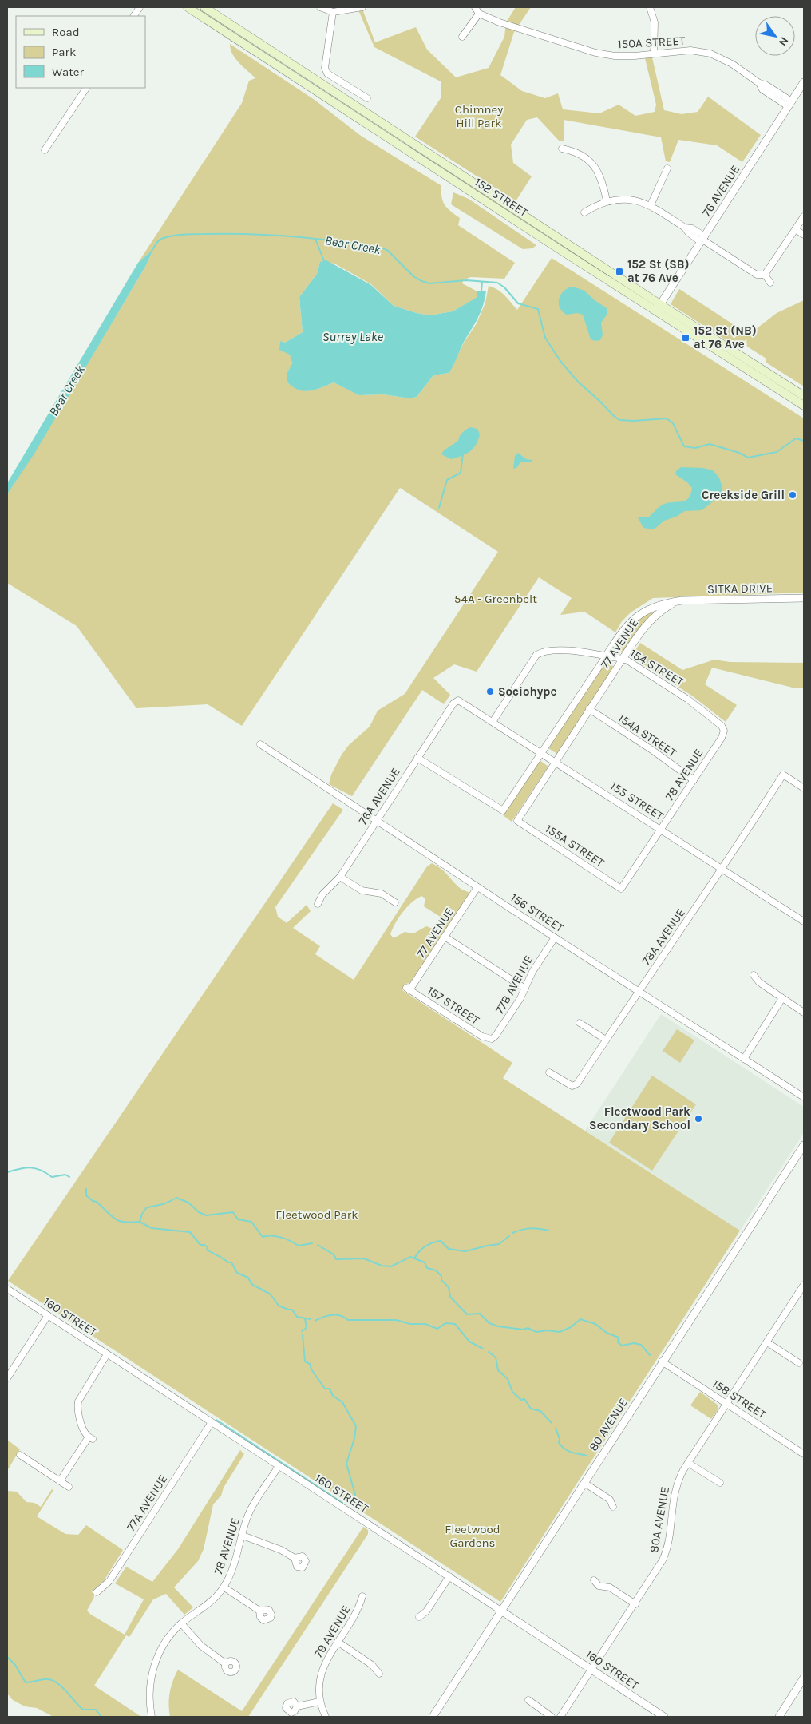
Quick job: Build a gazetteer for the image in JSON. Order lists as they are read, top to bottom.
{
  "streets": {
    "main road": ["152 STREET"],
    "street": [
      "150A STREET",
      "76 AVENUE",
      "SITKA DRIVE",
      "77 AVENUE",
      "154 STREET",
      "154A STREET",
      "78 AVENUE",
      "76A AVENUE",
      "155 STREET",
      "155A STREET",
      "156 STREET",
      "78A AVENUE",
      "77B AVENUE",
      "157 STREET",
      "160 STREET",
      "158 STREET",
      "80 AVENUE",
      "77A AVENUE",
      "80A AVENUE",
      "79 AVENUE"
    ]
  },
  "crossings": [
    ["150A STREET", "76 AVENUE"],
    ["76 AVENUE", "152 STREET"],
    ["SITKA DRIVE", "77 AVENUE"],
    ["77 AVENUE", "154 STREET"],
    ["77 AVENUE", "154A STREET"],
    ["77 AVENUE", "76A AVENUE"],
    ["77 AVENUE", "155 STREET"],
    ["77 AVENUE", "155A STREET"],
    ["77 AVENUE", "156 STREET"],
    ["77 AVENUE", "157 STREET"],
    ["154 STREET", "78 AVENUE"],
    ["154 STREET", "155 STREET"],
    ["154A STREET", "78 AVENUE"],
    ["78 AVENUE", "155 STREET"],
    ["78 AVENUE", "155A STREET"],
    ["78 AVENUE", "160 STREET"],
    ["76A AVENUE", "155 STREET"],
    ["76A AVENUE", "156 STREET"],
    ["155 STREET", "78A AVENUE"],
    ["156 STREET", "78A AVENUE"],
    ["156 STREET", "77B AVENUE"],
    ["77B AVENUE", "157 STREET"],
    ["160 STREET", "80 AVENUE"],
    ["160 STREET", "77A AVENUE"],
    ["160 STREET", "80A AVENUE"],
    ["158 STREET", "80 AVENUE"],
    ["158 STREET", "80A AVENUE"]
  ],
  "water": ["Bear Creek", "Surrey Lake"],
  "parks": [
    "Chimney Hill Park",
    "54A - Greenbelt",
    "Fleetwood Park",
    "Fleetwood Gardens"
  ],
  "places": {
    "transit": ["152 St (SB) at 76 Ave", "152 St (NB) at 76 Ave"],
    "other": ["Creekside Grill", "Sociohype", "Fleetwood Park Secondary School"]
  },
  "legend": ["Road", "Park", "Water"],
  "north": "bottom right"
}
